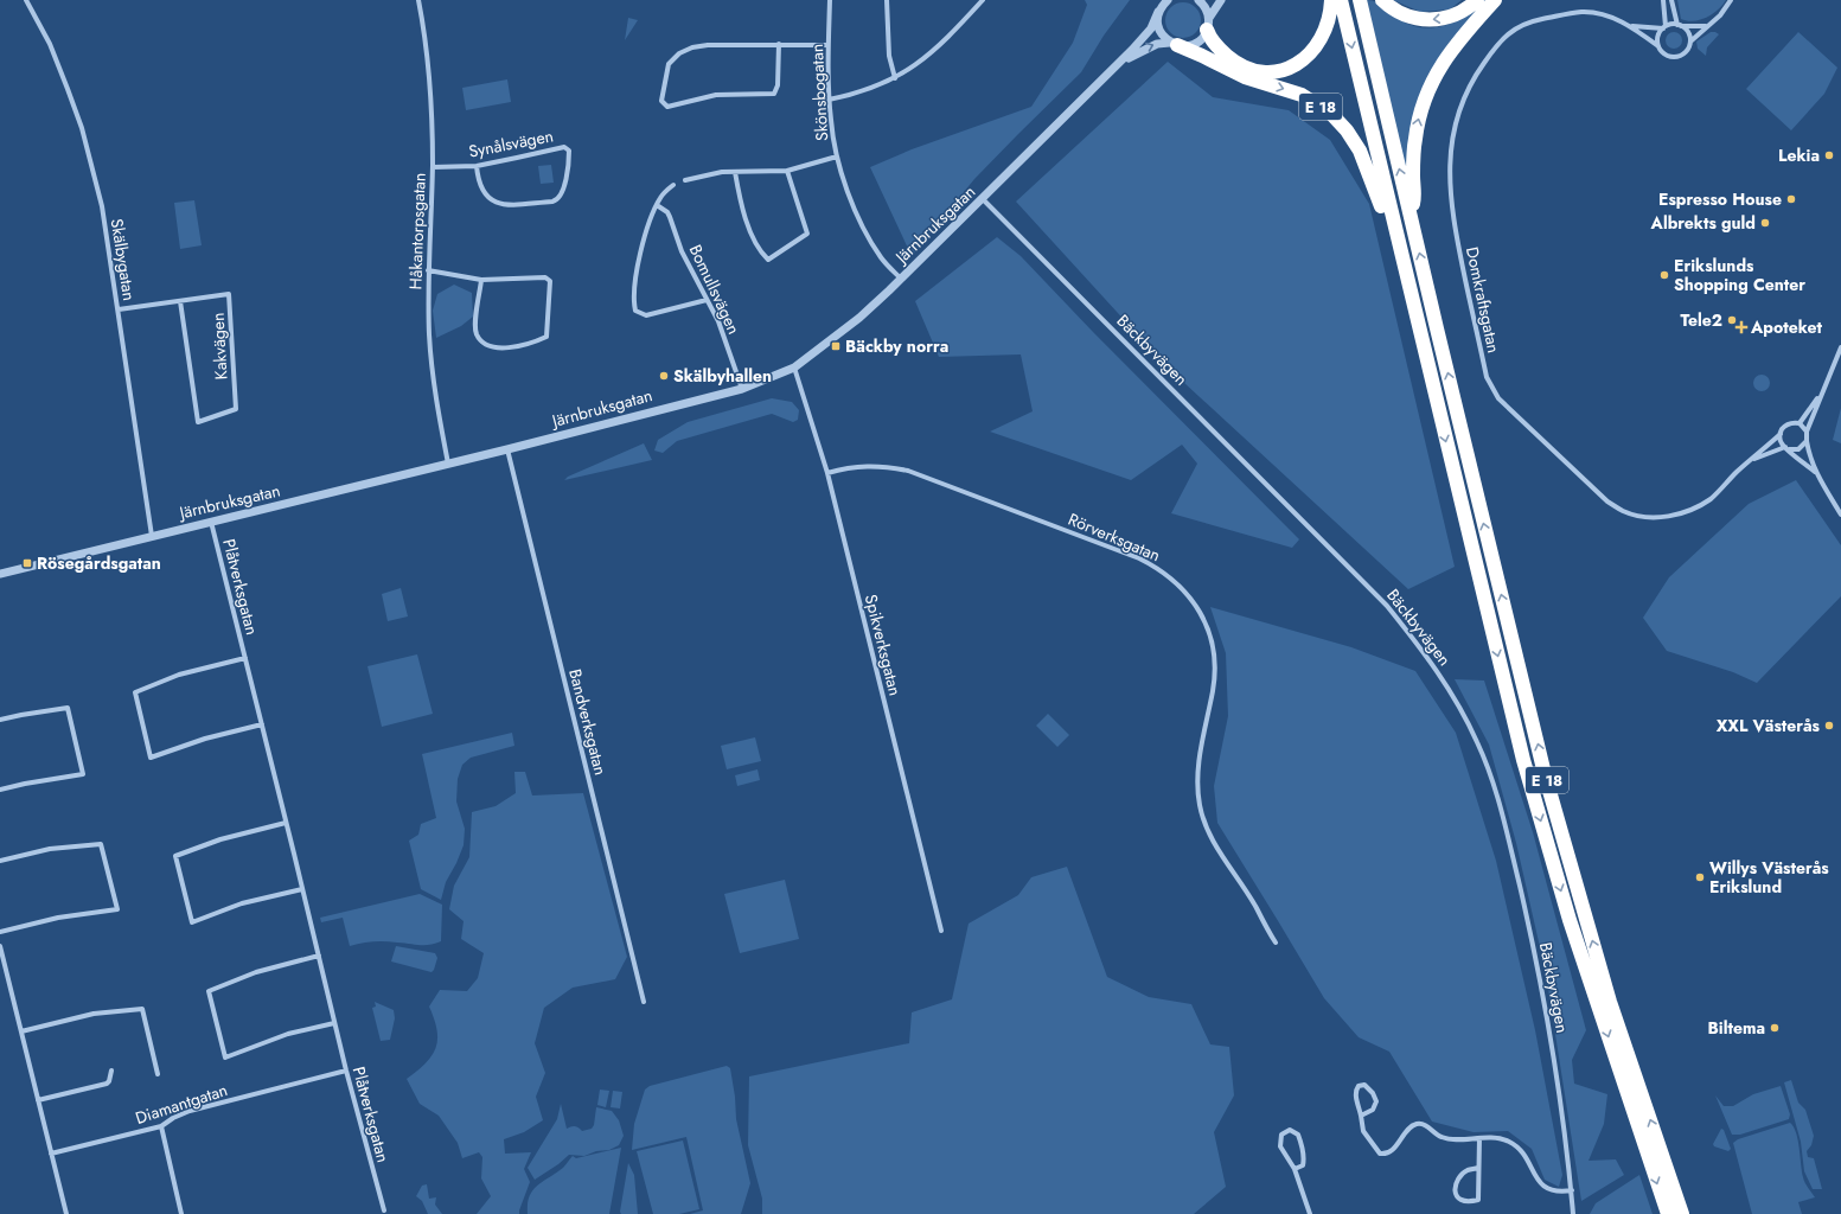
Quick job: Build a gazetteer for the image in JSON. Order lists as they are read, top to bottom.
{
  "streets": {
    "highway": ["E 18"],
    "street": [
      "Skönsbogatan",
      "Synålsvägen",
      "Järnbruksgatan",
      "Håkantorpsgatan",
      "Skälbygatan",
      "Bomullsvägen",
      "Domkraftsgatan",
      "Kakvägen",
      "Bäckbyvägen",
      "Rörverksgatan",
      "Plåtverksgatan",
      "Spikverksgatan",
      "Bandverksgatan",
      "Diamantgatan"
    ]
  },
  "crossings": [
    ["Skönsbogatan", "Järnbruksgatan"],
    ["E 18", "Järnbruksgatan"],
    ["Synålsvägen", "Håkantorpsgatan"],
    ["Järnbruksgatan", "Håkantorpsgatan"],
    ["Järnbruksgatan", "Skälbygatan"],
    ["Järnbruksgatan", "Bomullsvägen"],
    ["Järnbruksgatan", "Bäckbyvägen"],
    ["Järnbruksgatan", "Plåtverksgatan"],
    ["Järnbruksgatan", "Spikverksgatan"],
    ["Järnbruksgatan", "Bandverksgatan"],
    ["Skälbygatan", "Kakvägen"],
    ["Rörverksgatan", "Spikverksgatan"],
    ["Plåtverksgatan", "Diamantgatan"]
  ],
  "places": {
    "other": [
      "Lekia",
      "Espresso House",
      "Albrekts guld",
      "Erikslunds Shopping Center",
      "Tele2",
      "Skälbyhallen",
      "XXL Västerås",
      "Willys Västerås Erikslund",
      "Biltema"
    ],
    "health": ["Apoteket"],
    "transit": ["Bäckby norra", "Rösegårdsgatan"]
  }
}
